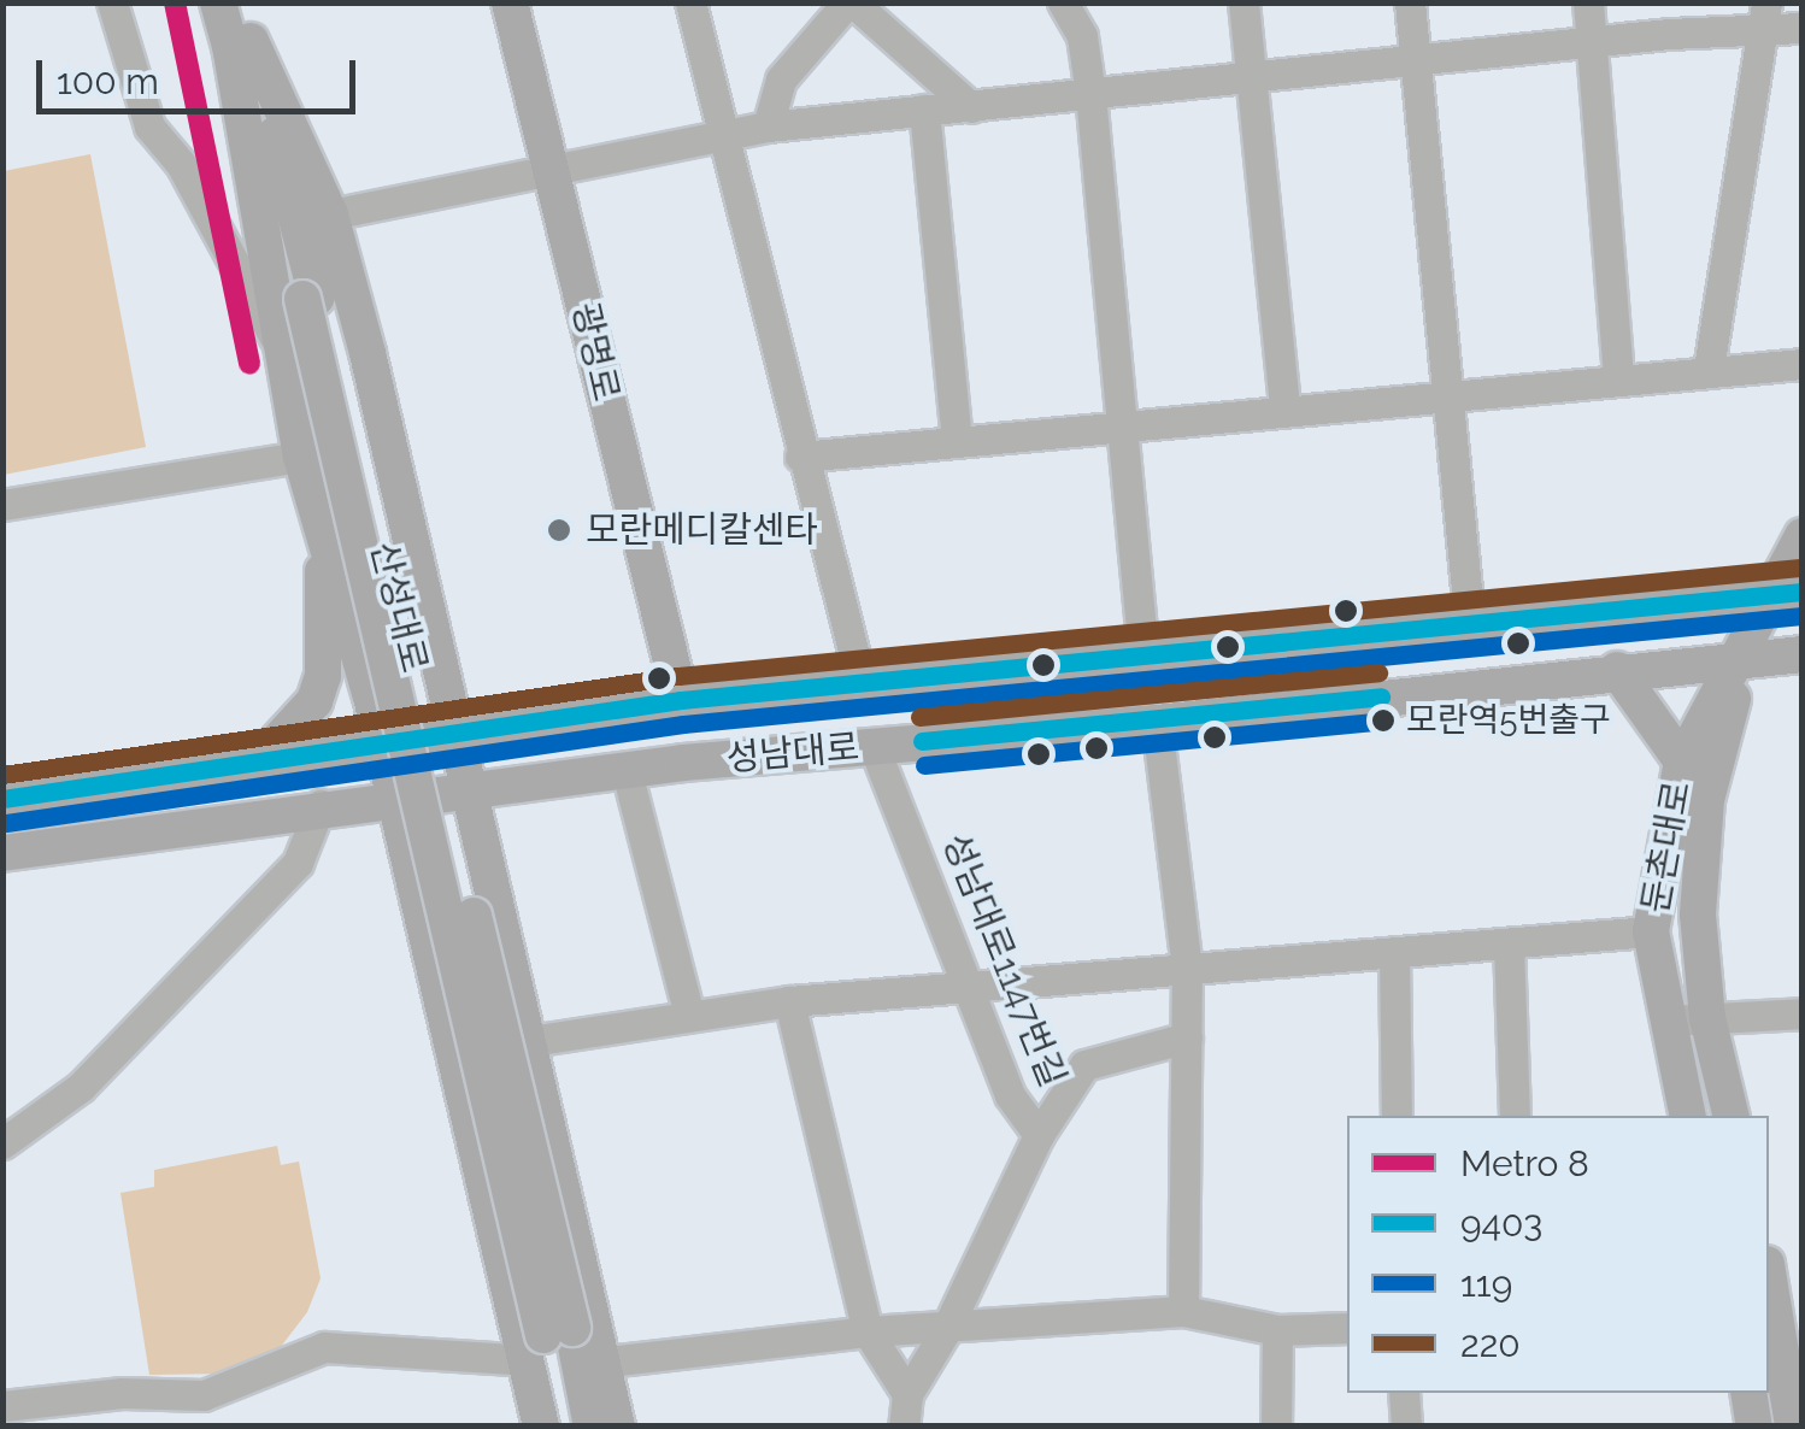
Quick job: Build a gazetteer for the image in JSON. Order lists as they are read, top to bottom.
{
  "streets": {
    "main road": [
      "광명로",
      "산성대로",
      "성남대로",
      "둔촌대로"
    ],
    "street": ["성남대로1147번길"]
  },
  "crossings": [
    ["광명로", "성남대로"],
    ["성남대로", "둔촌대로"],
    ["성남대로", "성남대로1147번길"]
  ],
  "places": ["모란메디칼센타", "모란역5번출구"],
  "lines": [
    "metro line 8",
    "transit line 220",
    "transit line 9403",
    "transit line 119"
  ],
  "legend": [
    "Metro 8",
    "9403",
    "119",
    "220"
  ],
  "scale_bar": "100 m"
}
